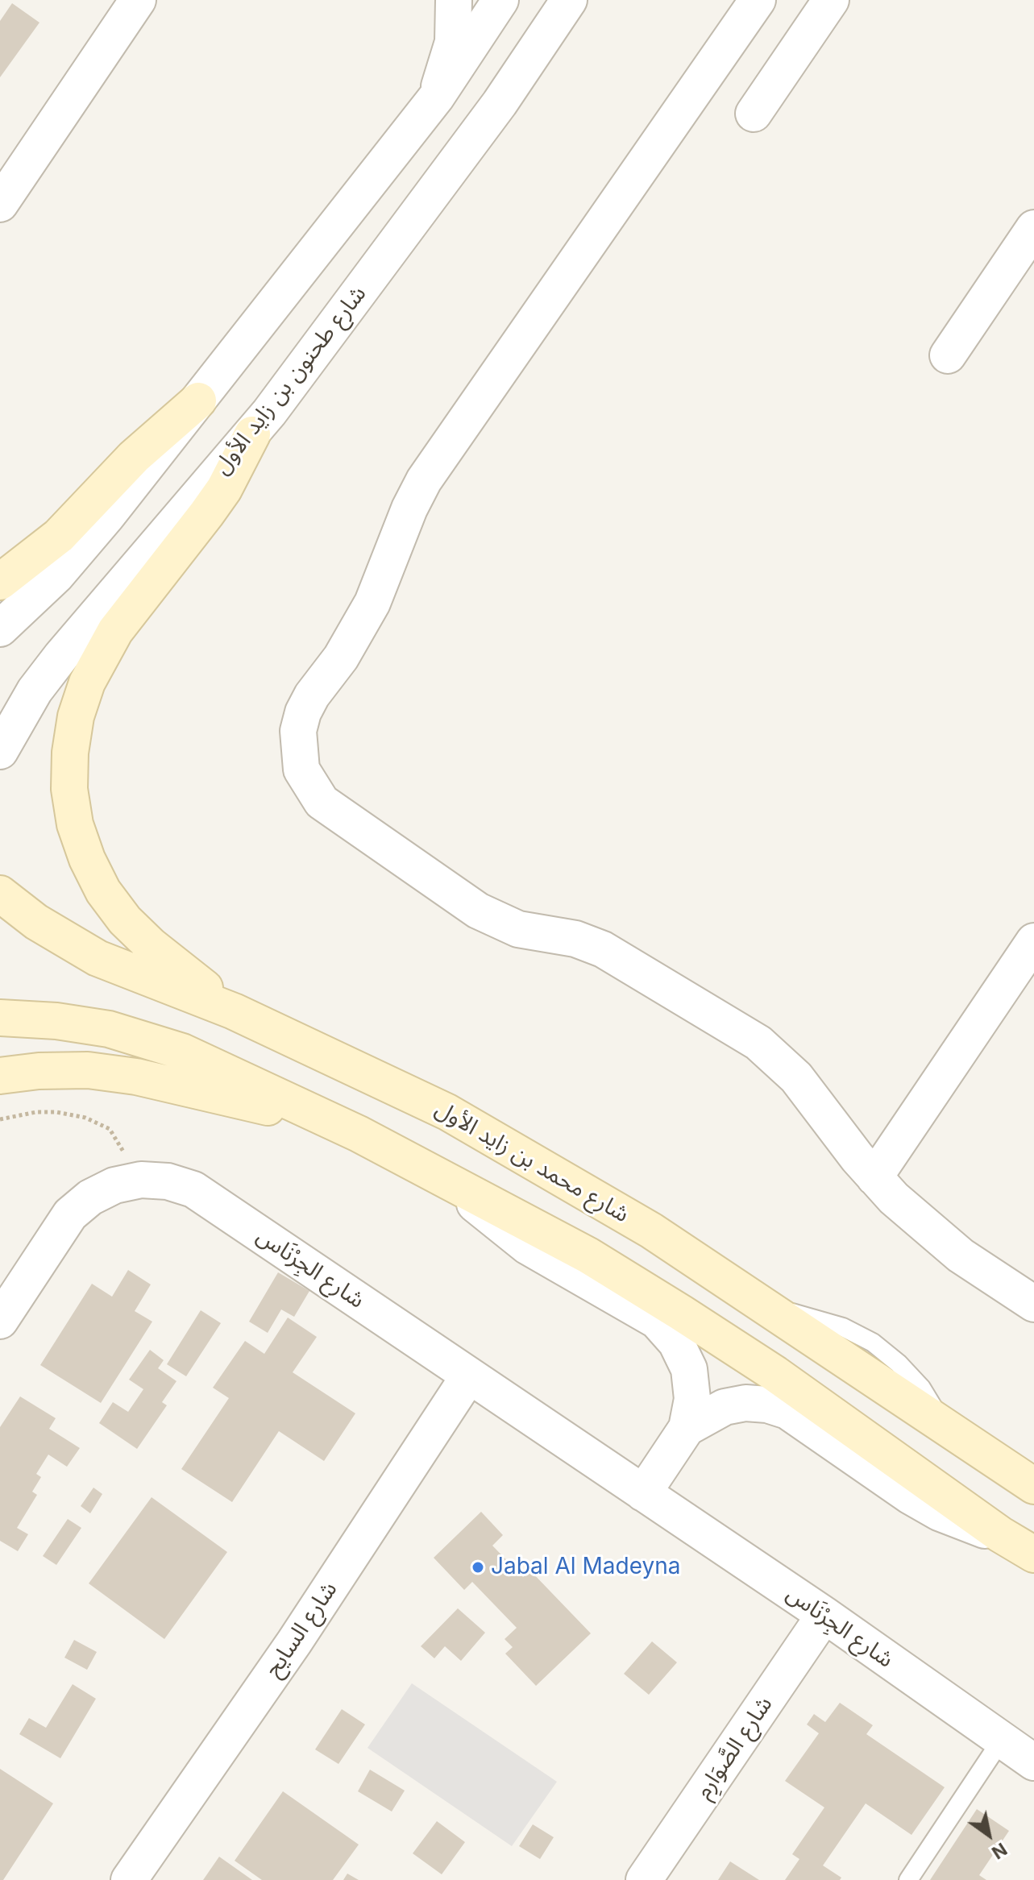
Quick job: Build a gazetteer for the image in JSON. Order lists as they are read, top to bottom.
{
  "streets": {
    "main road": ["شارع محمد بن زايد الأول"],
    "street": [
      "شارع طحنون بن زايد الأول",
      "شارع الجِرْنَاس",
      "شارع السايح",
      "شارع الصَّوَارِم"
    ]
  },
  "crossings": [
    ["شارع الجِرْنَاس", "شارع السايح"],
    ["شارع الجِرْنَاس", "شارع الصَّوَارِم"]
  ],
  "places": ["Jabal Al Madeyna"],
  "north": "bottom right"
}
